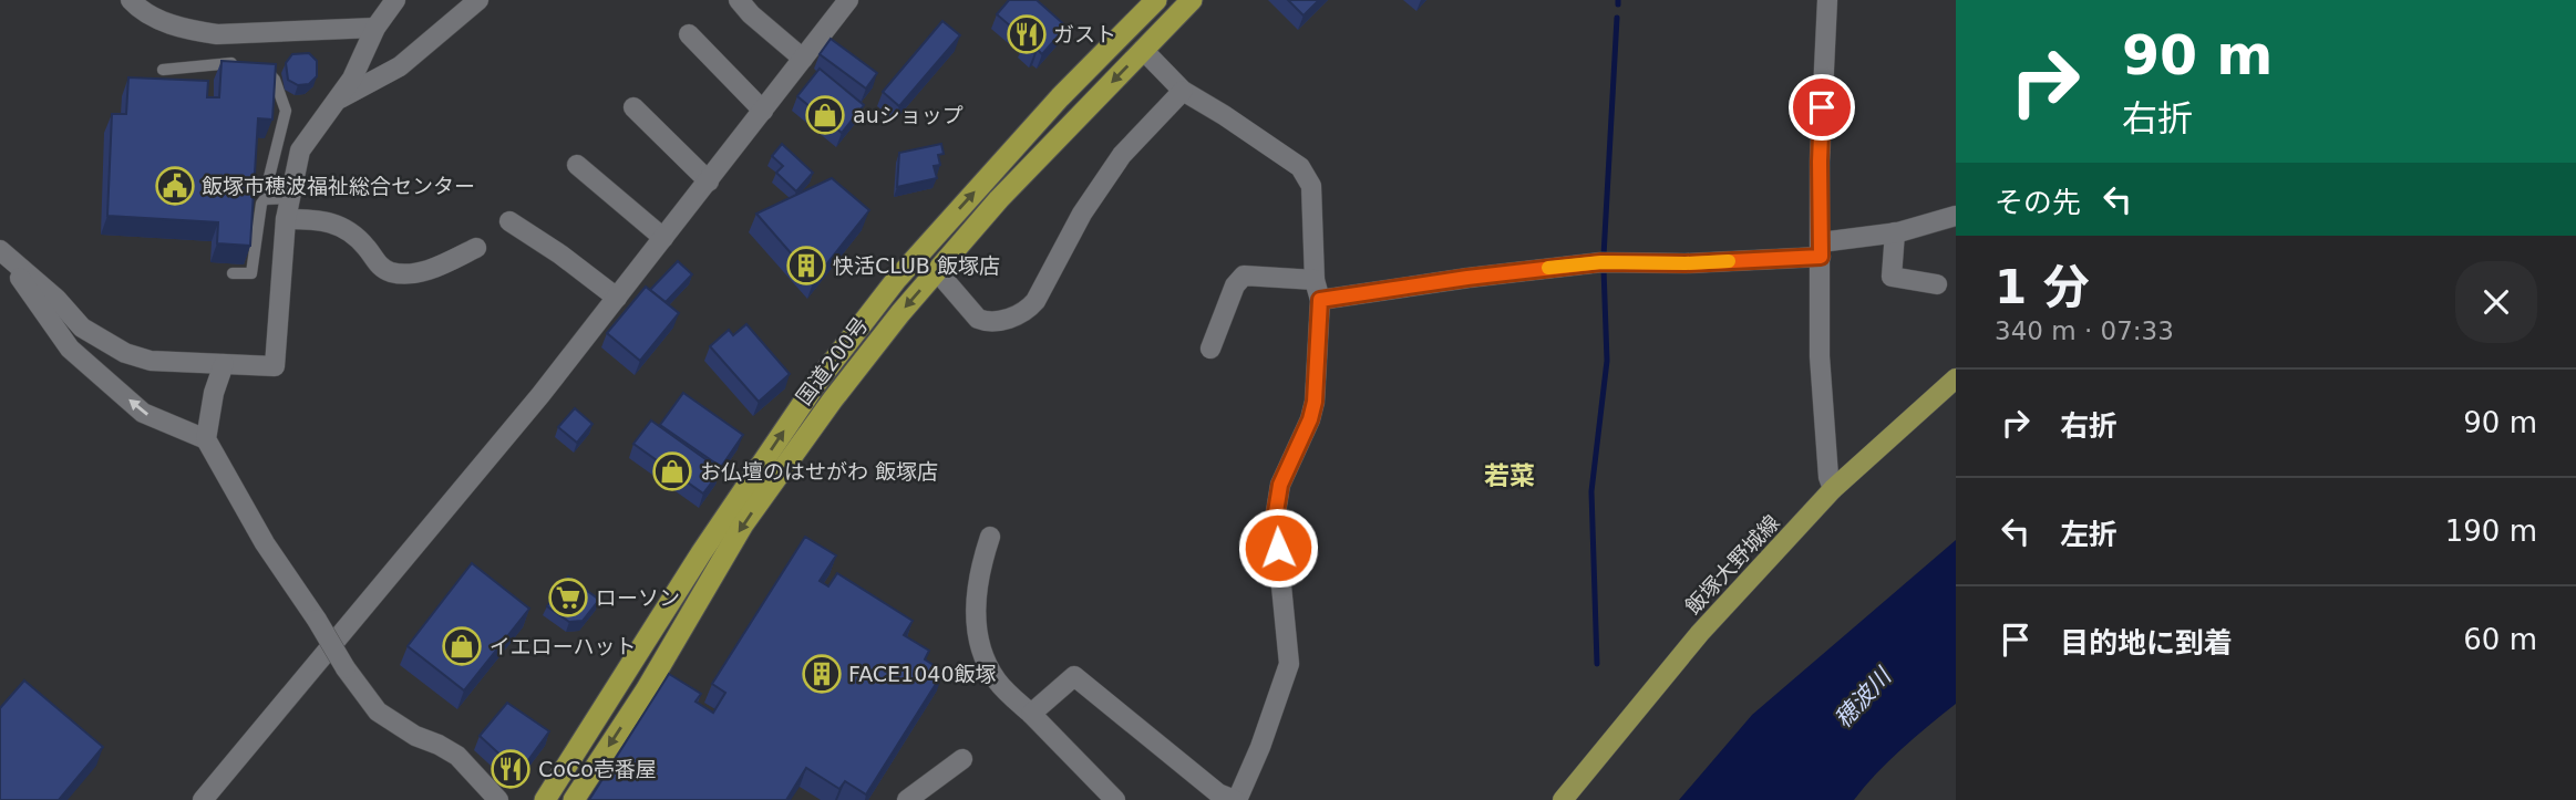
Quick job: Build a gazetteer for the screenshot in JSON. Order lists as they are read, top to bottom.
{
  "streets": {
    "highway": ["国道200号"],
    "main road": ["飯塚大野城線"]
  },
  "districts": ["若菜"],
  "water": ["穂波川"],
  "places": {
    "restaurant": ["ガスト", "CoCo壱番屋"],
    "shop": ["auショップ", "お仏壇のはせがわ 飯塚店", "イエローハット"],
    "public building": ["飯塚市穂波福祉総合センター"],
    "building": ["快活CLUB 飯塚店", "FACE1040飯塚"],
    "supermarket": ["ローソン"]
  },
  "page": {
    "turn": ["90 m", "右折"],
    "then": "その先",
    "heading": ["1 分", "340 m · 07:33"],
    "list": [
      {
        "name": "右折",
        "value": "90 m"
      },
      {
        "name": "左折",
        "value": "190 m"
      },
      {
        "name": "目的地に到着",
        "value": "60 m"
      }
    ]
  }
}
